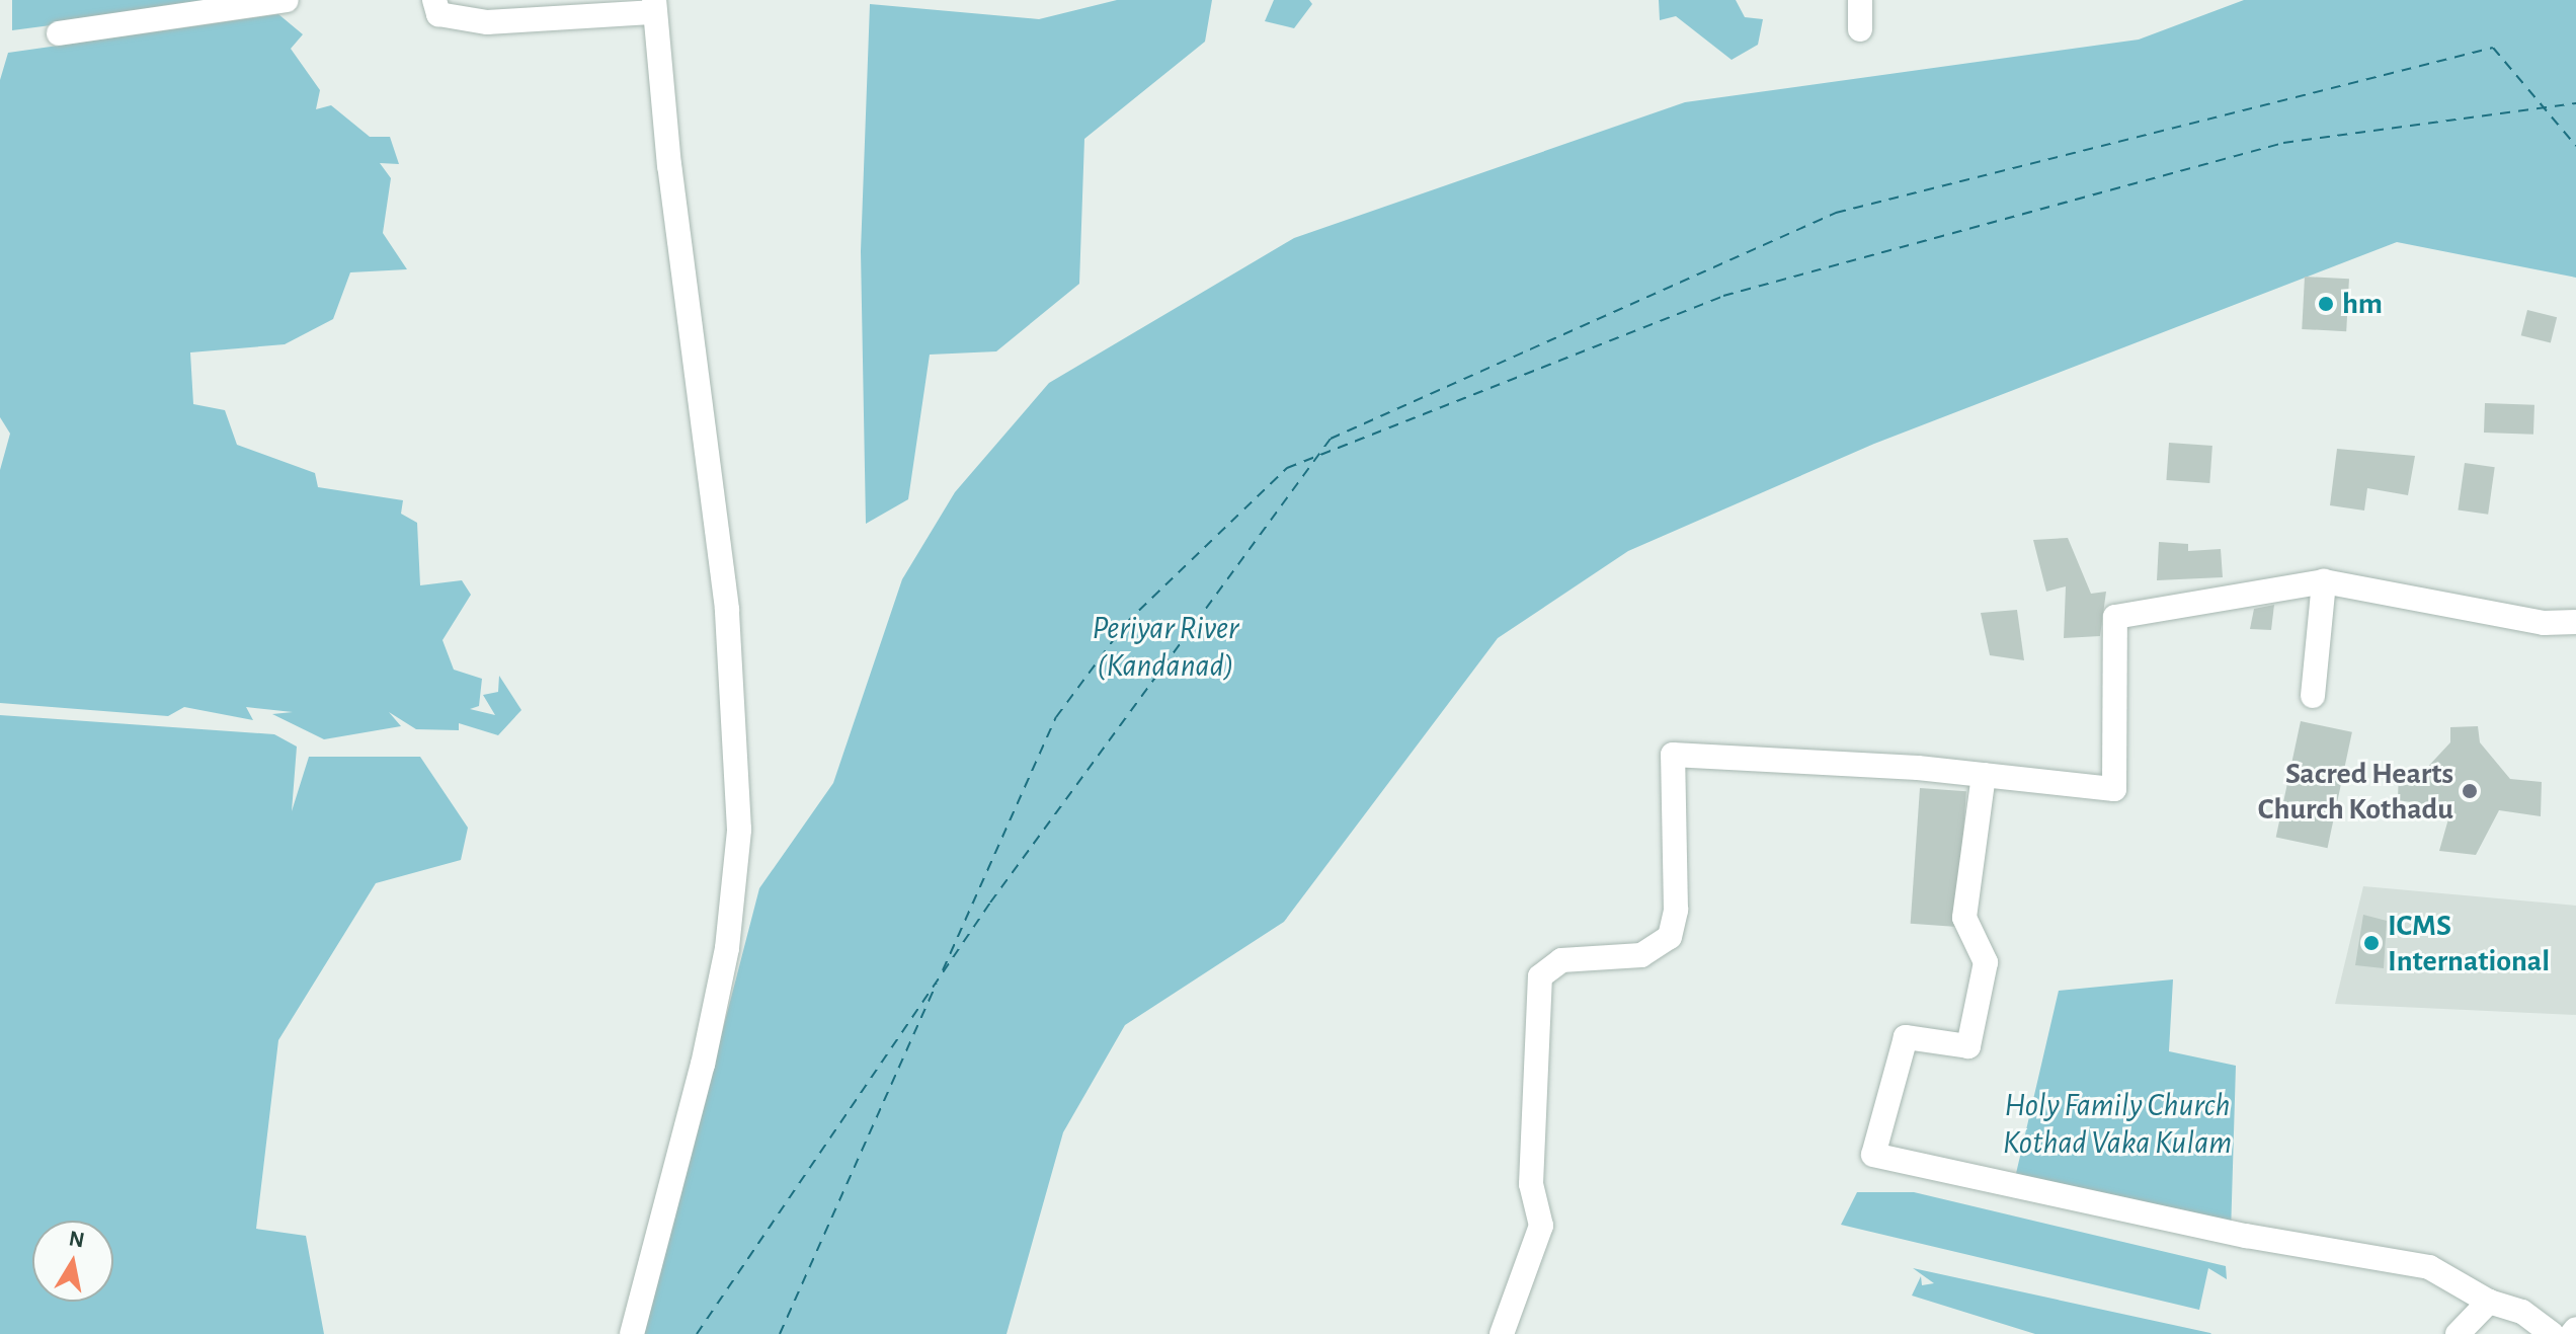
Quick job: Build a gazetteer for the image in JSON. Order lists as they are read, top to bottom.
{
  "water": ["Periyar River (Kandanad)", "Holy Family Church Kothad Vaka Kulam"],
  "places": ["hm", "Sacred Hearts Church Kothadu", "ICMS International"],
  "north": "top"
}
